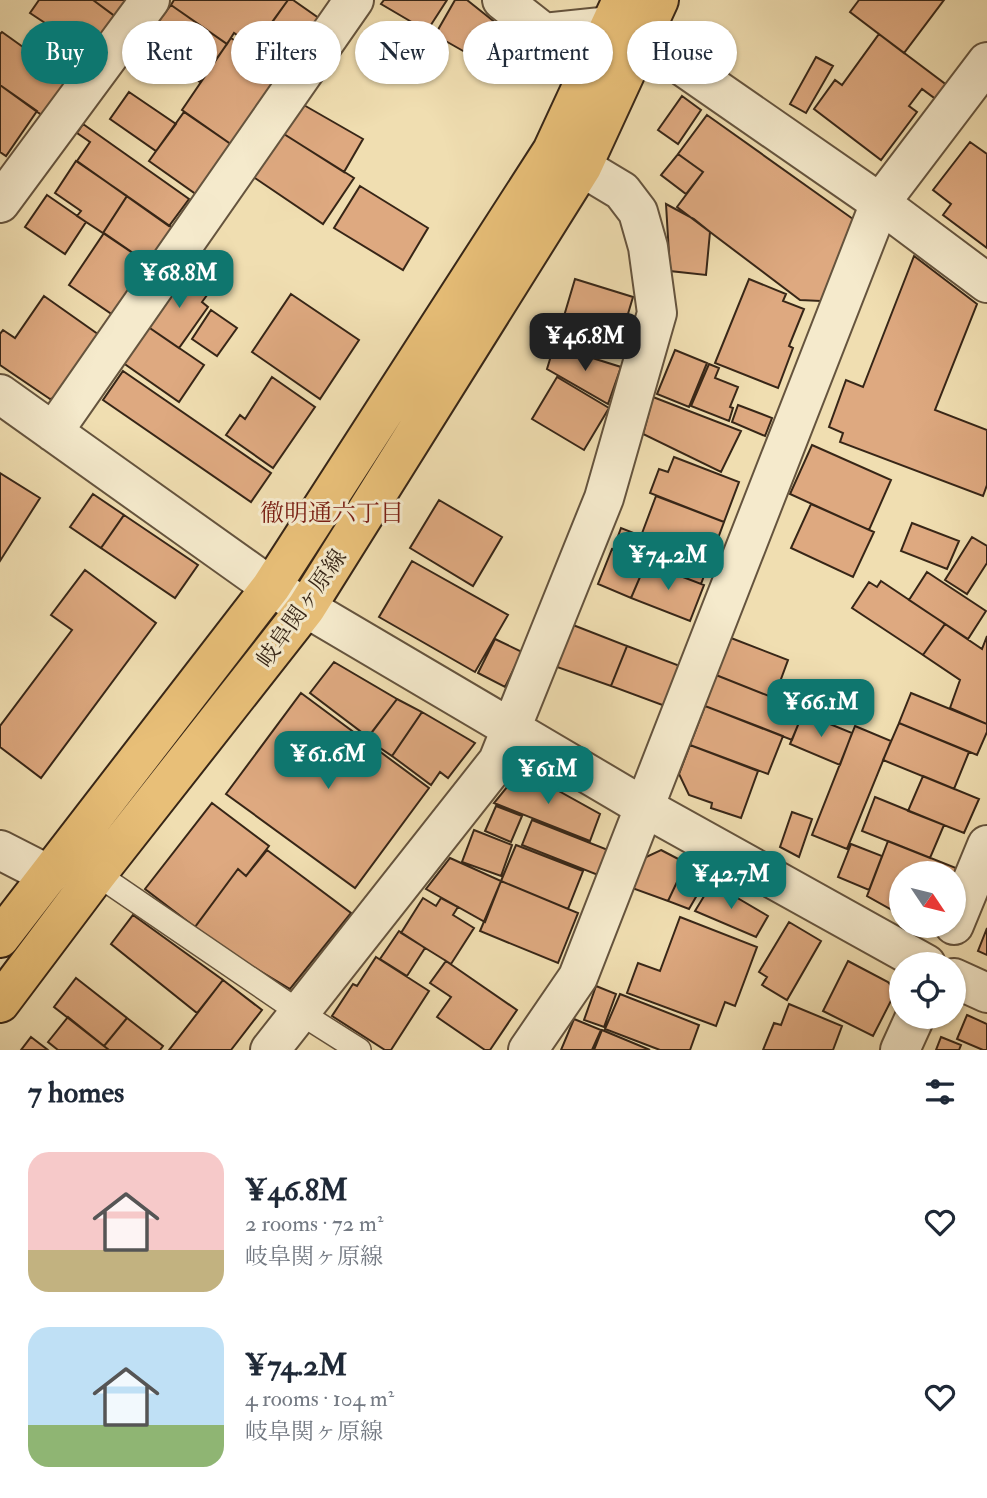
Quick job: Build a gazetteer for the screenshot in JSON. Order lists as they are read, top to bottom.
{
  "streets": {
    "main road": ["岐阜関ヶ原線"]
  },
  "districts": ["徹明通六丁目"],
  "north": "bottom right",
  "page": {
    "chip": [
      "Buy",
      "Rent",
      "Filters",
      "New",
      "Apartment",
      "House"
    ],
    "price": [
      "¥68.8M",
      "¥46.8M",
      "¥74.2M",
      "¥66.1M",
      "¥61.6M",
      "¥61M",
      "¥42.7M"
    ],
    "heading": "7 homes",
    "list": [
      {
        "name": "¥46.8M",
        "note": "2 rooms · 72 m² · 岐阜関ヶ原線"
      },
      {
        "name": "¥74.2M",
        "note": "4 rooms · 104 m² · 岐阜関ヶ原線"
      }
    ]
  }
}
